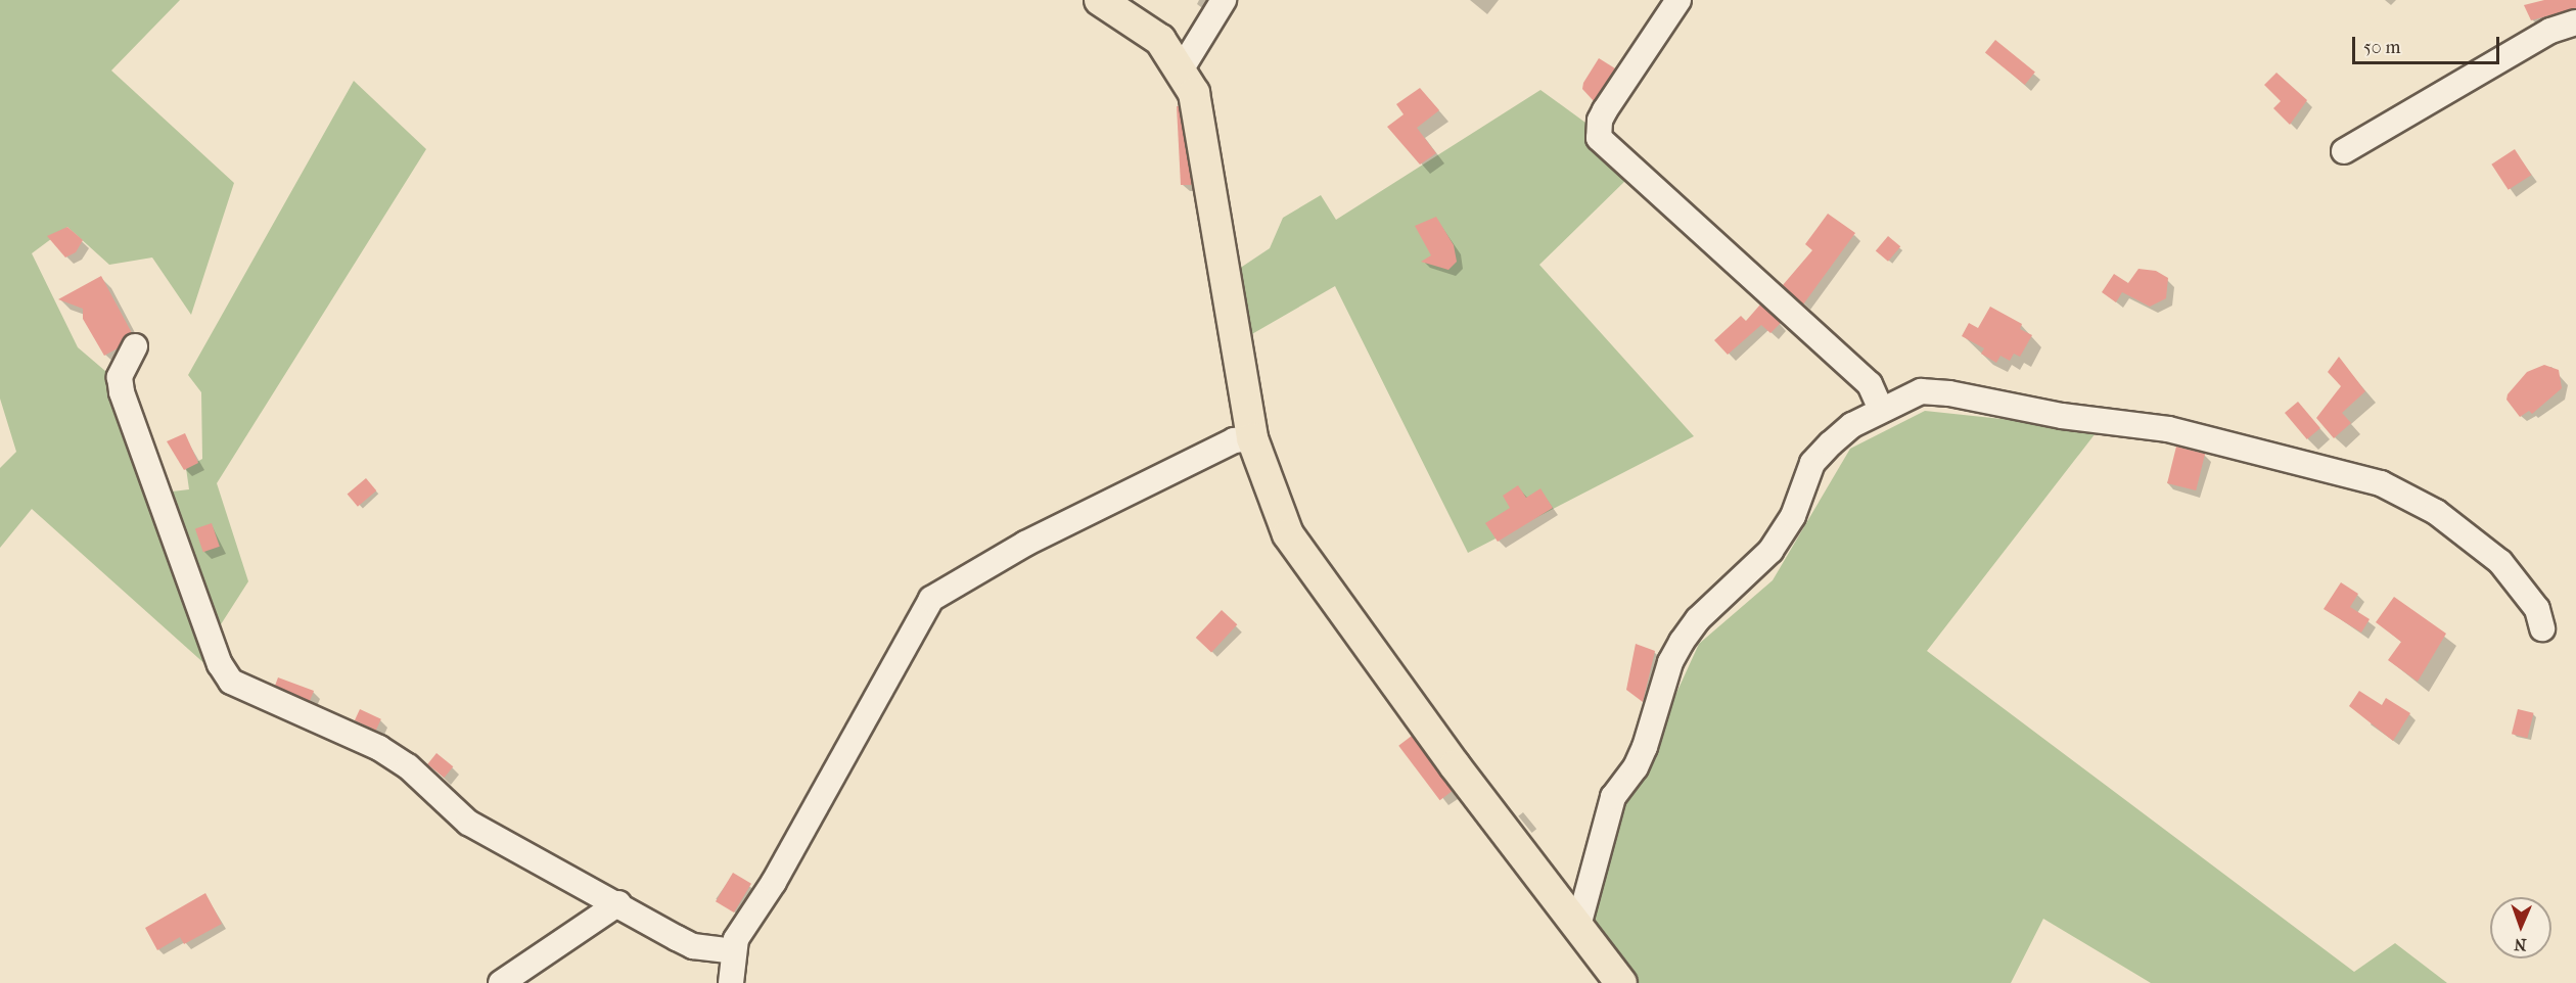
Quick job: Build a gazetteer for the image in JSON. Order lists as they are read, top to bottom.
{
  "scale_bar": "50 m",
  "north": "bottom"
}
